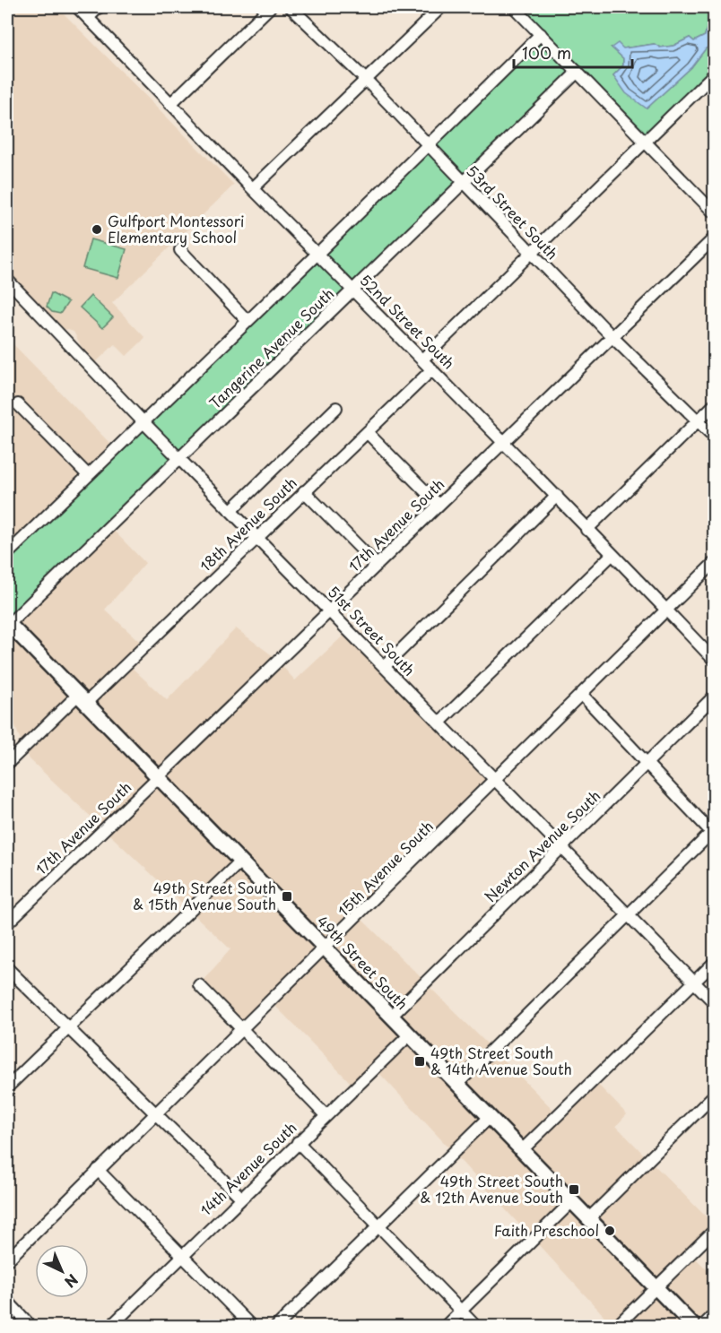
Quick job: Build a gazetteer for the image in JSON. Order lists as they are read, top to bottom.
{
  "streets": {
    "main road": ["49th Street South"],
    "street": [
      "53rd Street South",
      "52nd Street South",
      "Tangerine Avenue South",
      "18th Avenue South",
      "17th Avenue South",
      "51st Street South",
      "Newton Avenue South",
      "15th Avenue South",
      "14th Avenue South"
    ]
  },
  "crossings": [
    ["53rd Street South", "Tangerine Avenue South"],
    ["53rd Street South", "17th Avenue South"],
    ["52nd Street South", "Tangerine Avenue South"],
    ["52nd Street South", "18th Avenue South"],
    ["52nd Street South", "17th Avenue South"],
    ["52nd Street South", "15th Avenue South"],
    ["Tangerine Avenue South", "51st Street South"],
    ["Tangerine Avenue South", "49th Street South"],
    ["18th Avenue South", "51st Street South"],
    ["18th Avenue South", "49th Street South"],
    ["17th Avenue South", "51st Street South"],
    ["17th Avenue South", "49th Street South"],
    ["51st Street South", "Newton Avenue South"],
    ["51st Street South", "15th Avenue South"],
    ["Newton Avenue South", "49th Street South"],
    ["15th Avenue South", "49th Street South"],
    ["49th Street South", "14th Avenue South"]
  ],
  "places": {
    "other": ["Gulfport Montessori Elementary School", "Faith Preschool"],
    "transit": ["49th Street South & 15th Avenue South", "49th Street South & 14th Avenue South", "49th Street South & 12th Avenue South"]
  },
  "scale_bar": "100 m",
  "north": "bottom right"
}
